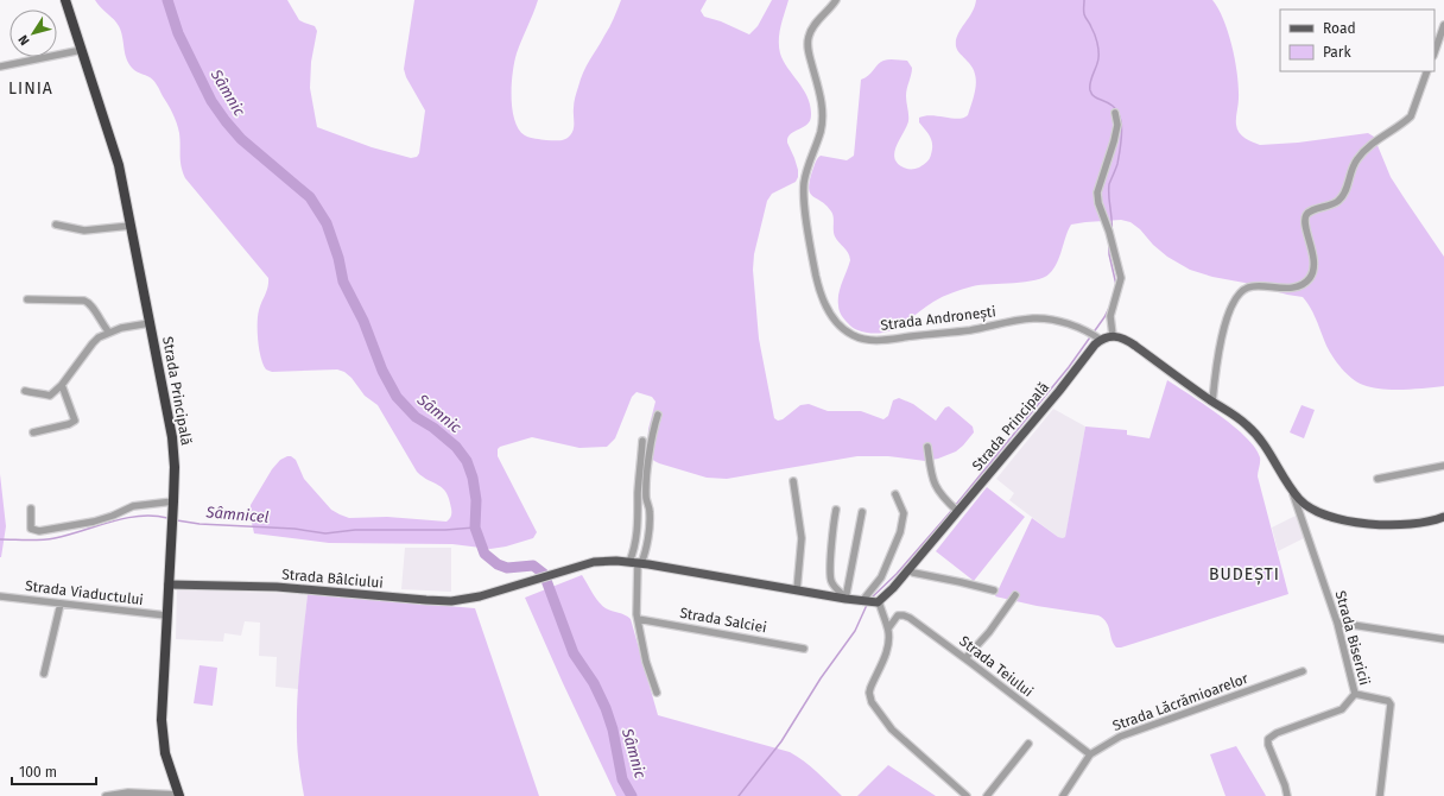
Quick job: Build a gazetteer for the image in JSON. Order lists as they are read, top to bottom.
{
  "streets": {
    "highway": ["Strada Principală"],
    "main road": ["Strada Bâlciului"],
    "street": [
      "Strada Andronești",
      "Strada Viaductului",
      "Strada Salciei",
      "Strada Bisericii",
      "Strada Teiului",
      "Strada Lăcrămioarelor"
    ]
  },
  "crossings": [
    ["Strada Andronești", "Strada Principală"],
    ["Strada Principală", "Strada Bâlciului"],
    ["Strada Principală", "Strada Viaductului"],
    ["Strada Teiului", "Strada Lăcrămioarelor"]
  ],
  "districts": ["LINIA", "BUDEȘTI"],
  "water": ["Sâmnic", "Sâmnicel"],
  "legend": ["Road", "Park"],
  "scale_bar": "100 m",
  "north": "bottom left"
}
